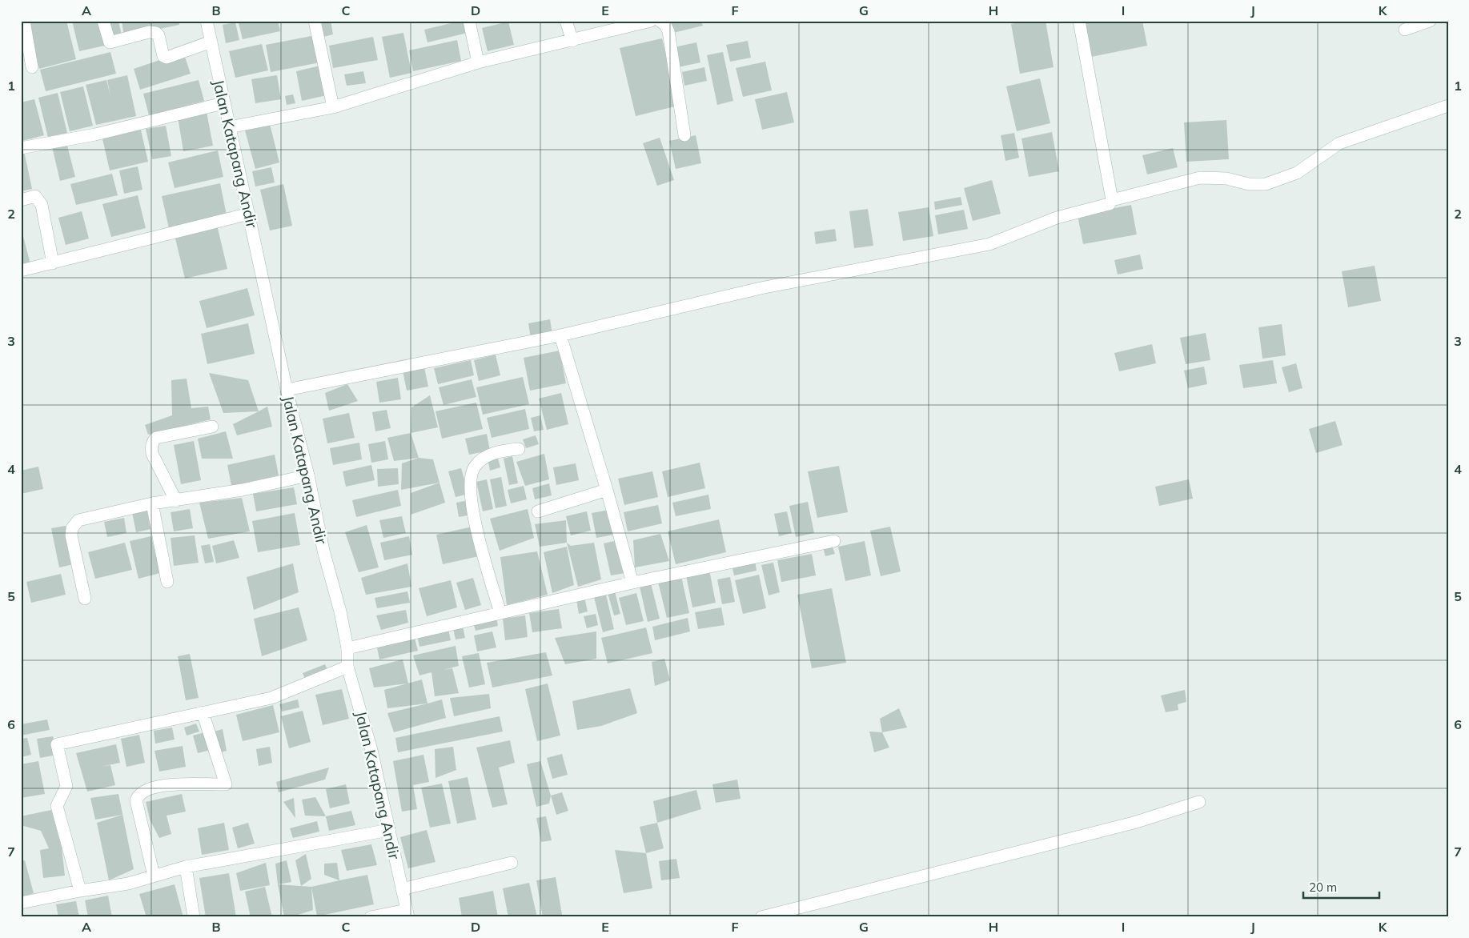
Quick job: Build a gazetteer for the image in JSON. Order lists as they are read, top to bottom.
{
  "streets": {
    "street": ["Jalan Katapang Andir"]
  },
  "scale_bar": "20 m",
  "grid": {
    "columns": [
      "A",
      "B",
      "C",
      "D",
      "E",
      "F",
      "G",
      "H",
      "I",
      "J",
      "K"
    ],
    "rows": [
      "1",
      "2",
      "3",
      "4",
      "5",
      "6",
      "7"
    ]
  }
}
